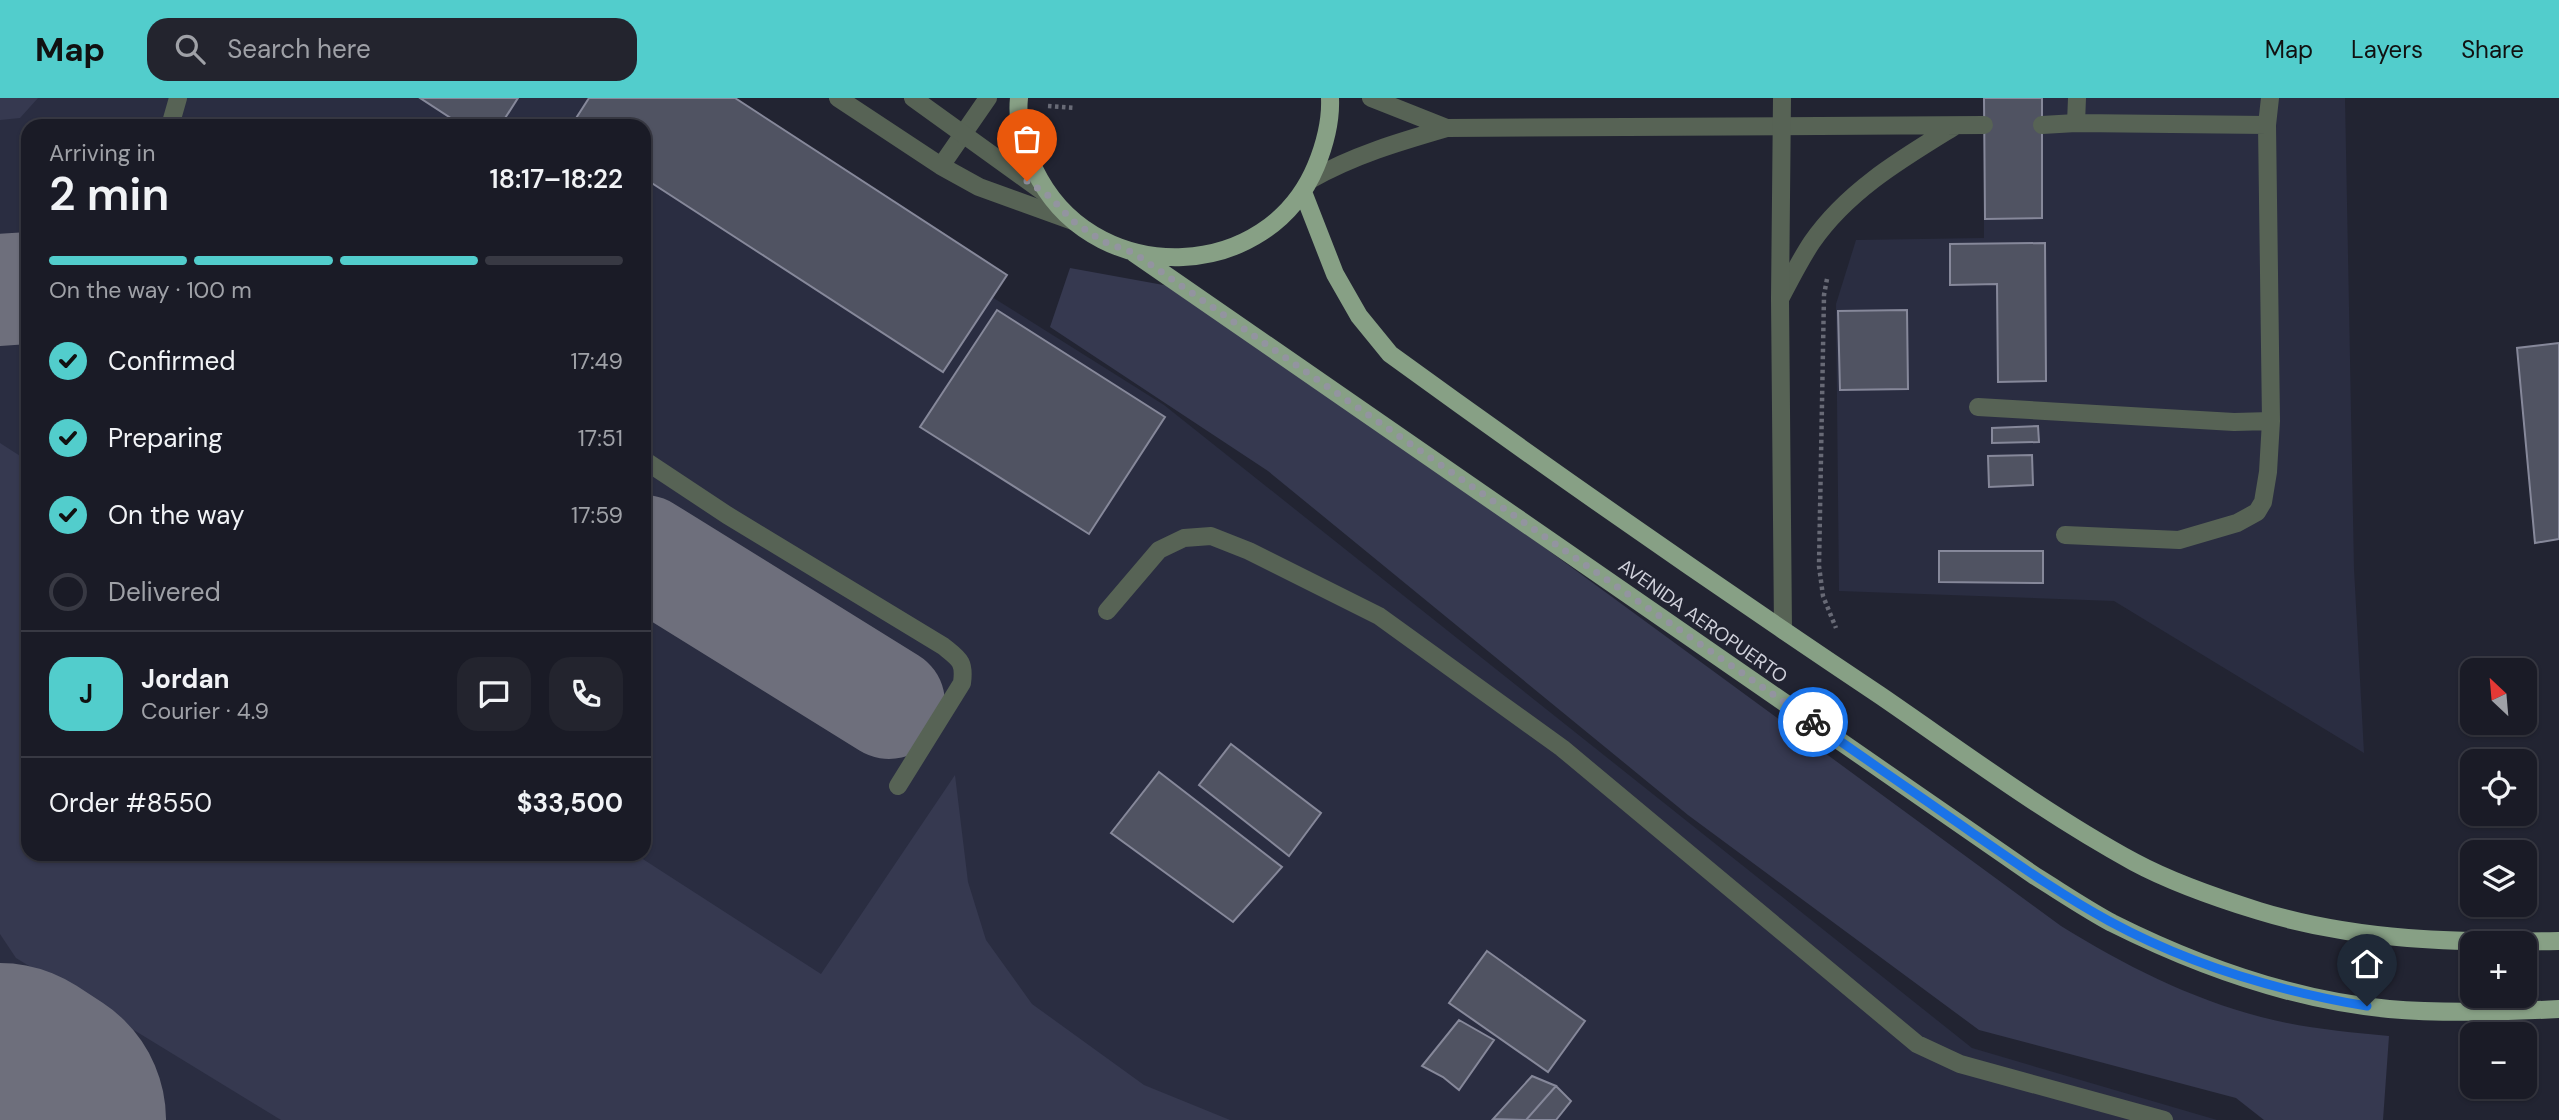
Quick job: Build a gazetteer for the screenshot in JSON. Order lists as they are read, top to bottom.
{
  "streets": {
    "main road": ["AVENIDA AEROPUERTO"]
  },
  "north": "top left",
  "page": {
    "header": "Map",
    "search": "Search here",
    "nav": ["Map", "Layers", "Share"],
    "heading": ["2 min", "Arriving in", "18:17–18:22"],
    "panel": [
      "Jordan",
      "Courier · 4.9",
      "Order #8550",
      "$33,500"
    ],
    "bar": "On the way · 100 m",
    "list": [
      ["Confirmed", "17:49"],
      ["Preparing", "17:51"],
      ["On the way", "17:59"],
      "Delivered"
    ],
    "round": "J",
    "map_buttons": ["+", "−"]
  }
}
